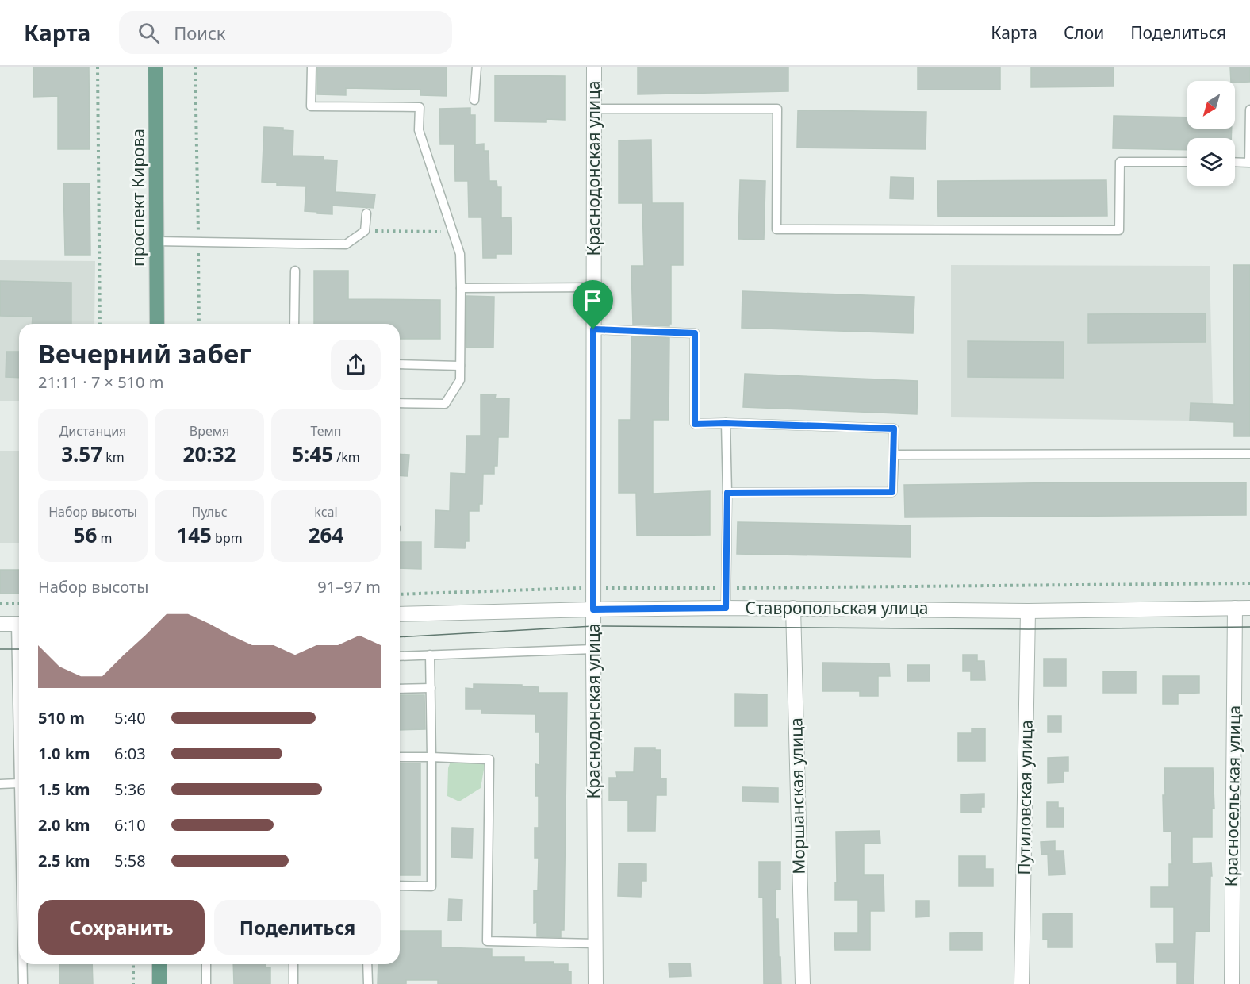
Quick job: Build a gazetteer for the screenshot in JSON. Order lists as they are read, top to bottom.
{
  "streets": {
    "main road": ["проспект Кирова"],
    "street": [
      "Краснодонская улица",
      "Ставропольская улица",
      "Моршанская улица",
      "Красносельская улица",
      "Путиловская улица"
    ]
  },
  "crossings": [
    ["Краснодонская улица", "Ставропольская улица"],
    ["Ставропольская улица", "Моршанская улица"],
    ["Ставропольская улица", "Красносельская улица"],
    ["Ставропольская улица", "Путиловская улица"]
  ],
  "north": "bottom left",
  "page": {
    "header": "Карта",
    "search": "Поиск",
    "nav": ["Карта", "Слои", "Поделиться"],
    "heading": ["Вечерний забег", "21:11 · 7 × 510 m"],
    "stats": [
      ["Дистанция", "3.57 km"],
      ["Время", "20:32"],
      ["Темп", "5:45 /km"],
      ["Набор высоты", "56 m"],
      ["Пульс", "145 bpm"],
      ["kcal", "264"]
    ],
    "chart": ["Набор высоты", "91–97 m"],
    "list": [
      {
        "name": "510 m",
        "note": "5:40"
      },
      {
        "name": "1.0 km",
        "note": "6:03"
      },
      {
        "name": "1.5 km",
        "note": "5:36"
      },
      {
        "name": "2.0 km",
        "note": "6:10"
      },
      {
        "name": "2.5 km",
        "note": "5:58"
      }
    ],
    "buttons": ["Сохранить", "Поделиться"]
  }
}
